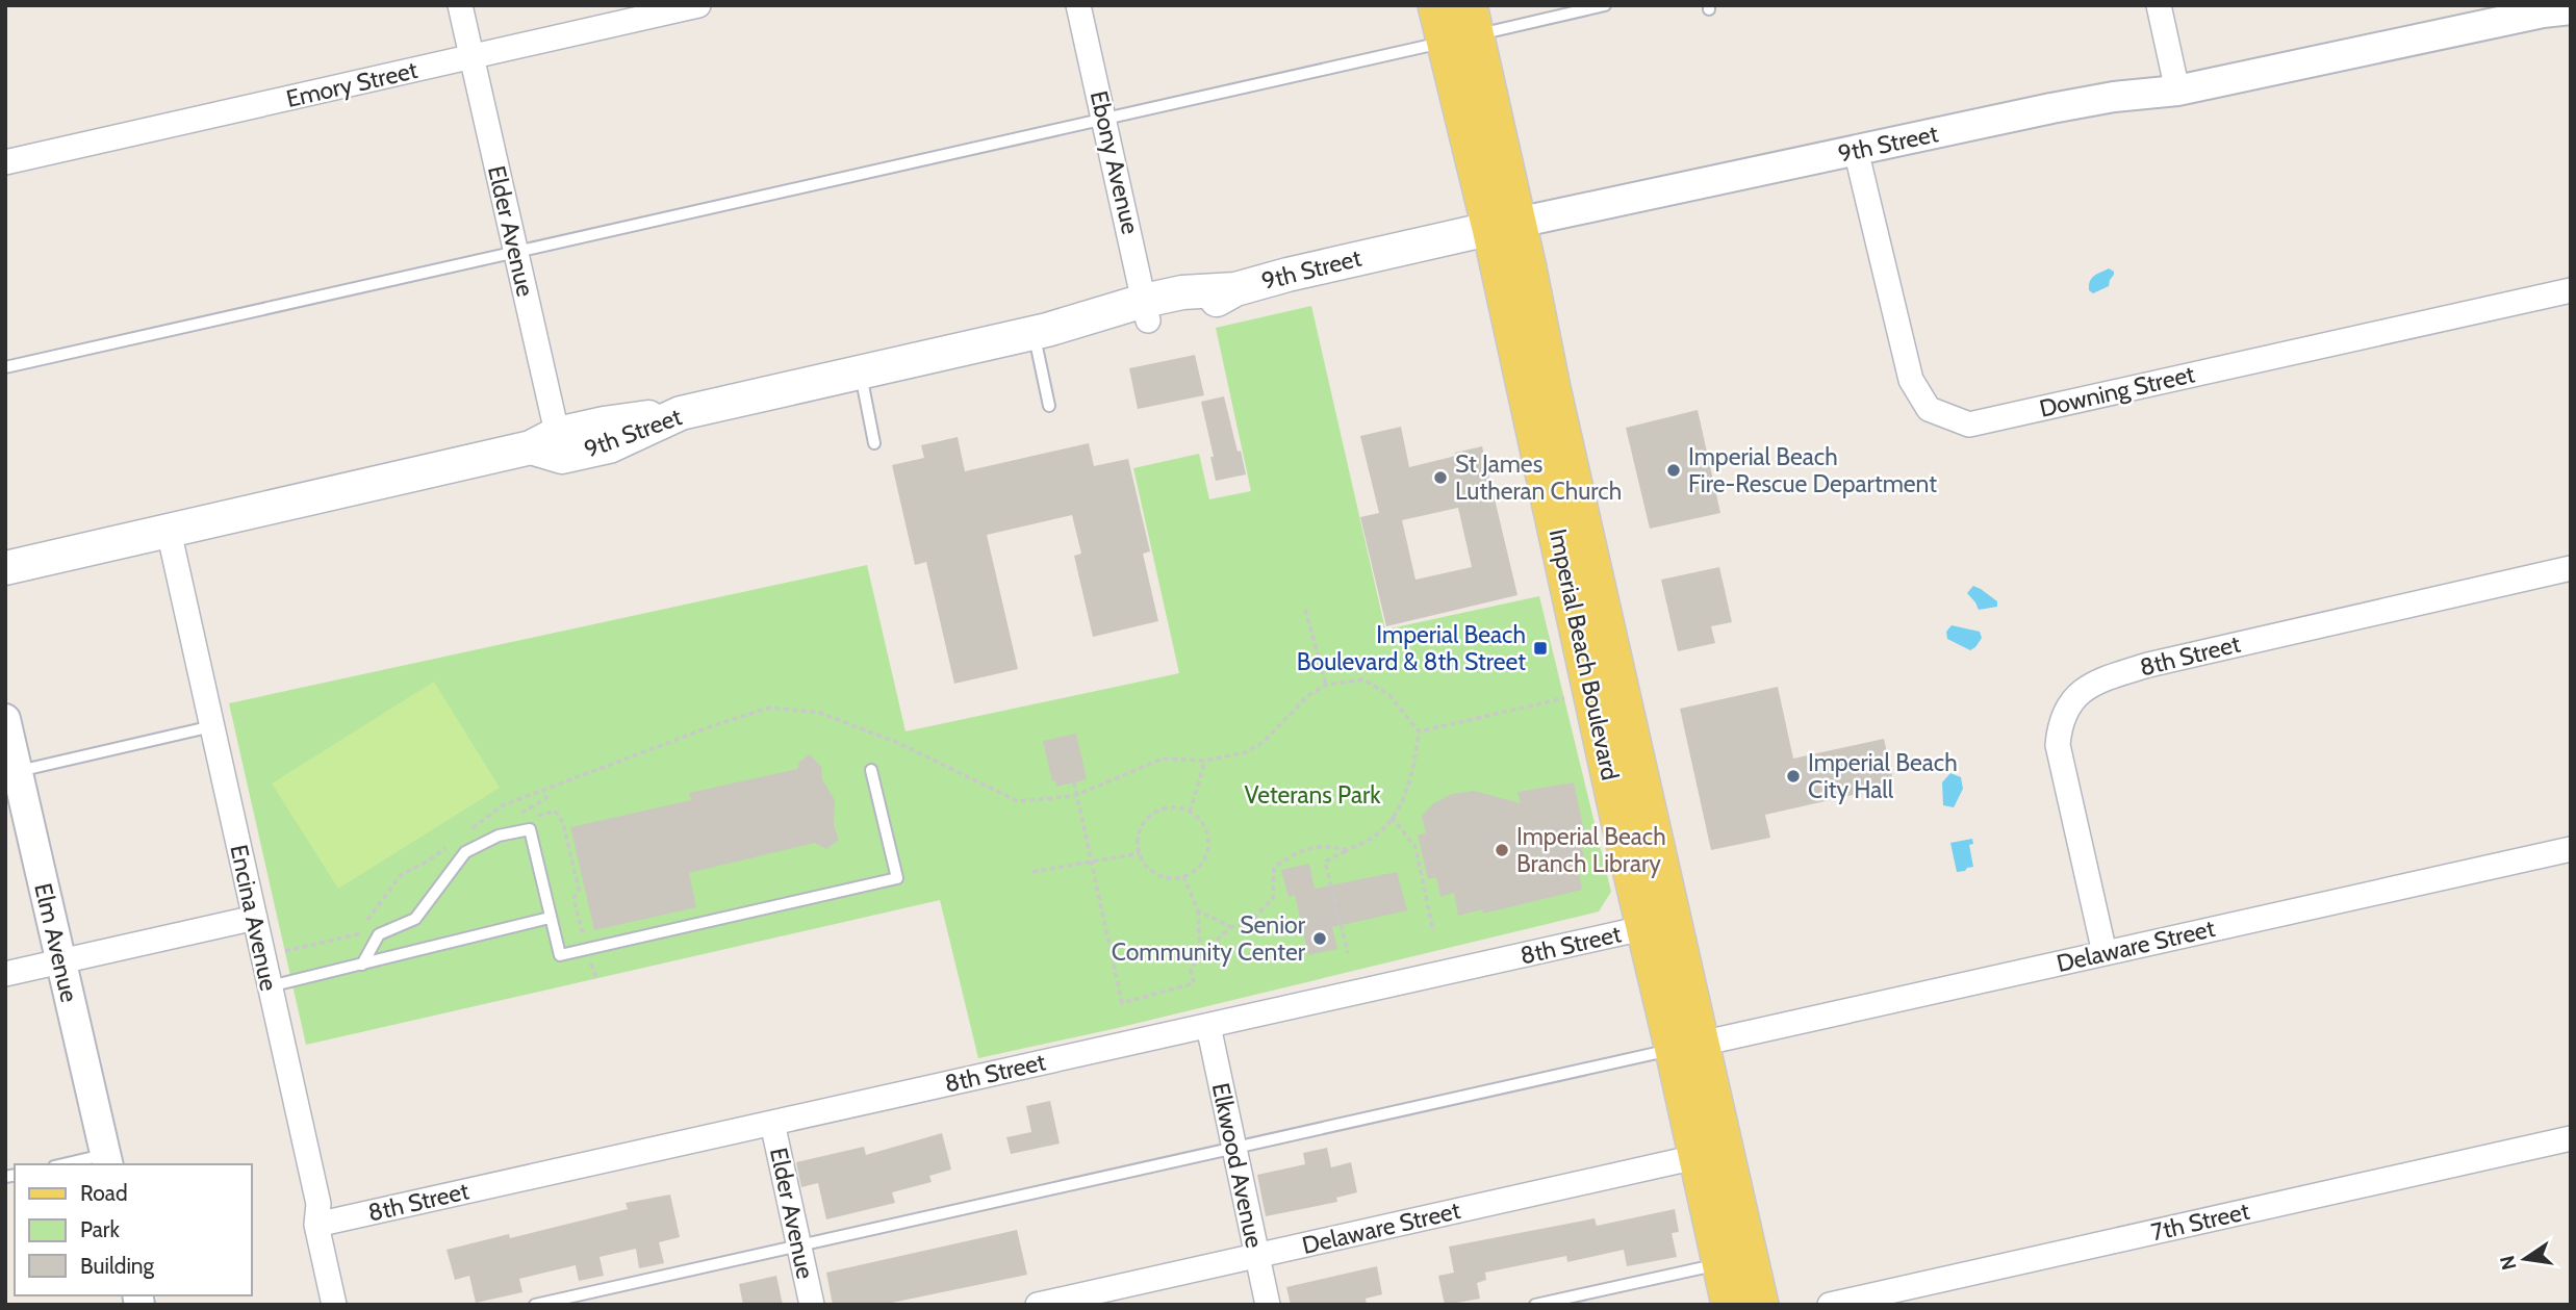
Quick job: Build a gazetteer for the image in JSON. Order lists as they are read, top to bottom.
{
  "streets": {
    "main road": ["9th Street", "Imperial Beach Boulevard"],
    "street": [
      "Emory Street",
      "Ebony Avenue",
      "Elder Avenue",
      "Downing Street",
      "8th Street",
      "Encina Avenue",
      "Elm Avenue",
      "Delaware Street",
      "Elkwood Avenue",
      "7th Street"
    ]
  },
  "crossings": [
    ["Emory Street", "Elder Avenue"],
    ["9th Street", "Ebony Avenue"],
    ["9th Street", "Elder Avenue"],
    ["9th Street", "Downing Street"],
    ["9th Street", "Imperial Beach Boulevard"],
    ["9th Street", "Encina Avenue"],
    ["Elder Avenue", "8th Street"],
    ["Imperial Beach Boulevard", "8th Street"],
    ["Imperial Beach Boulevard", "Delaware Street"],
    ["8th Street", "Encina Avenue"],
    ["8th Street", "Delaware Street"],
    ["8th Street", "Elkwood Avenue"],
    ["Delaware Street", "Elkwood Avenue"]
  ],
  "parks": ["Veterans Park"],
  "places": {
    "other": [
      "Imperial Beach Fire-Rescue Department",
      "St James Lutheran Church",
      "Imperial Beach City Hall",
      "Imperial Beach Branch Library",
      "Senior Community Center"
    ],
    "transit": ["Imperial Beach Boulevard & 8th Street"]
  },
  "legend": ["Road", "Park", "Building"],
  "north": "left"
}
